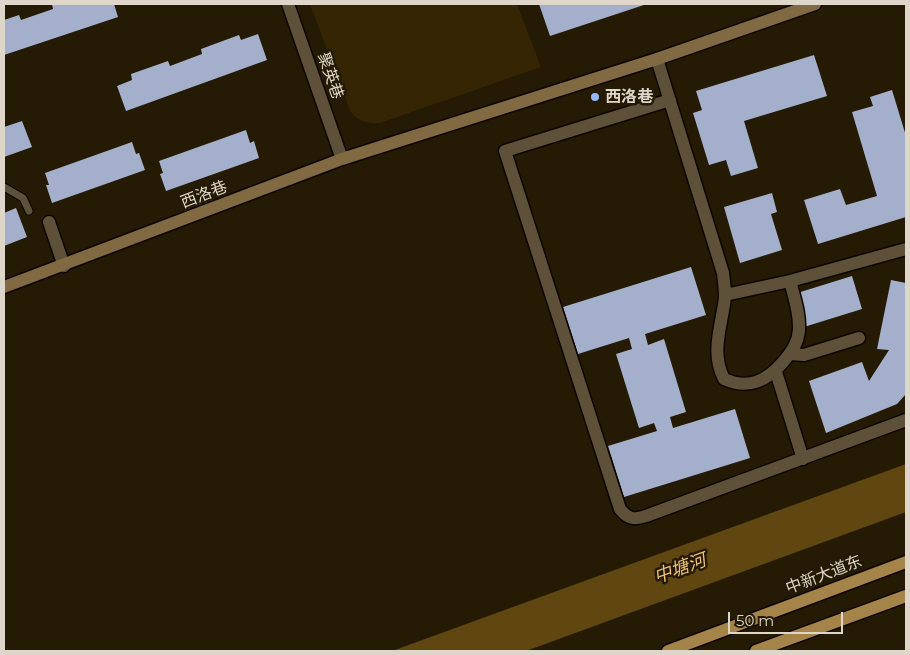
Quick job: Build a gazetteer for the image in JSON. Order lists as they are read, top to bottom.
{
  "streets": {
    "main road": ["中新大道东"],
    "street": ["聚英巷", "西洛巷"]
  },
  "crossings": [
    ["聚英巷", "西洛巷"]
  ],
  "water": ["中塘河"],
  "places": ["西洛巷"],
  "scale_bar": "50 m"
}
